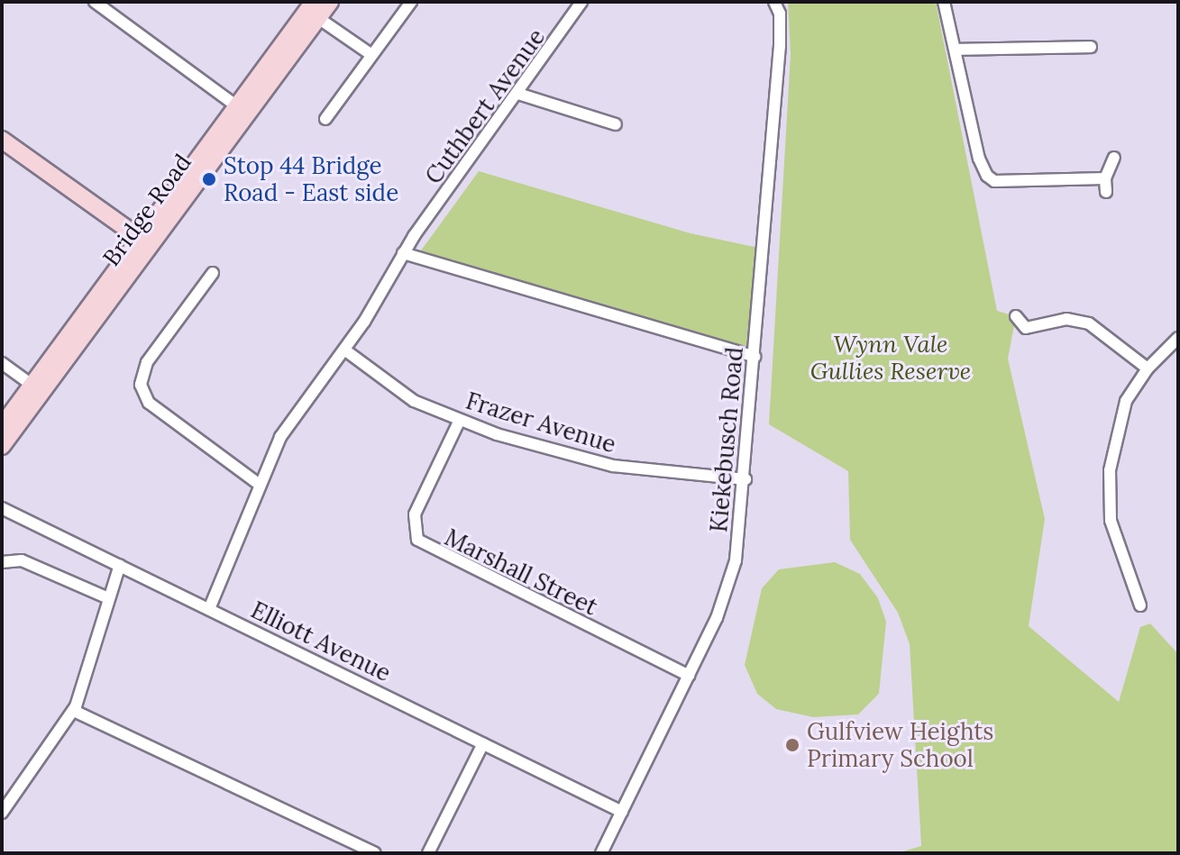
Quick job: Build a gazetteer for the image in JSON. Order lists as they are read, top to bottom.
{
  "streets": {
    "main road": ["Bridge Road"],
    "street": [
      "Cuthbert Avenue",
      "Frazer Avenue",
      "Kiekebusch Road",
      "Marshall Street",
      "Elliott Avenue"
    ]
  },
  "crossings": [
    ["Cuthbert Avenue", "Frazer Avenue"],
    ["Cuthbert Avenue", "Elliott Avenue"],
    ["Frazer Avenue", "Kiekebusch Road"],
    ["Frazer Avenue", "Marshall Street"],
    ["Kiekebusch Road", "Marshall Street"],
    ["Kiekebusch Road", "Elliott Avenue"]
  ],
  "parks": ["Wynn Vale Gullies Reserve"],
  "places": ["Stop 44 Bridge Road - East side", "Gulfview Heights Primary School"]
}
